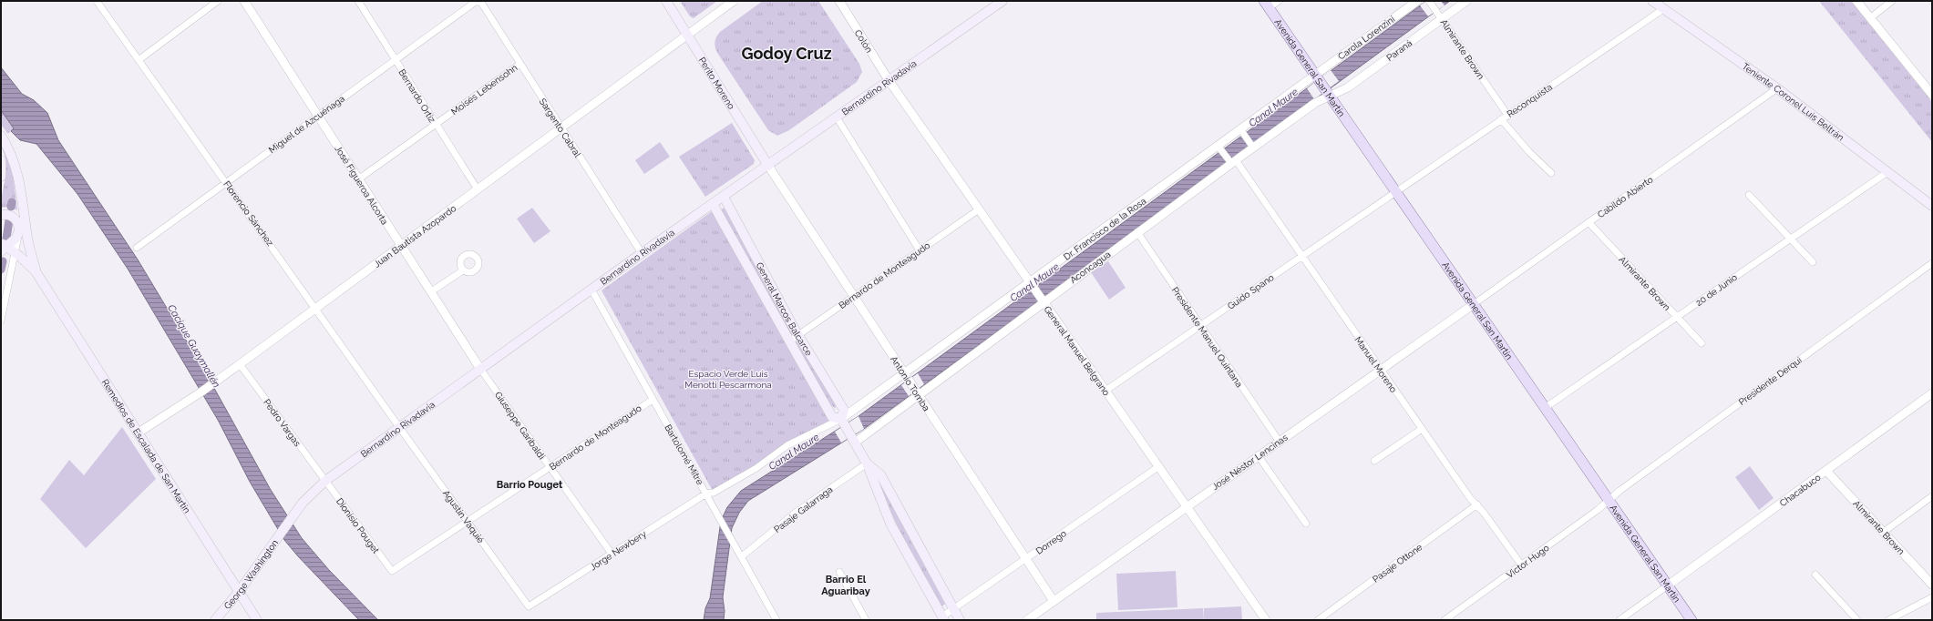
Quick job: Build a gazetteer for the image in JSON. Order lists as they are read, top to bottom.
{
  "streets": {
    "main road": [
      "Avenida General San Martín",
      "Perito Moreno",
      "Bernardino Rivadavia",
      "Teniente Coronel Luis Beltrán",
      "General Marcos Balcarce",
      "Remedios de Escalada de San Martín",
      "George Washington"
    ],
    "street": [
      "Carola Lorenzini",
      "Colón",
      "Almirante Brown",
      "Paraná",
      "Moisés Lebensohn",
      "Bernardo Ortiz",
      "Reconquista",
      "Miguel de Azcuénaga",
      "Sargento Cabral",
      "José Figueroa Alcorta",
      "Cabildo Abierto",
      "Florencio Sánchez",
      "Dr. Francisco de la Rosa",
      "Juan Bautista Azopardo",
      "Aconcagua",
      "Bernardo de Monteagudo",
      "20 de Junio",
      "Guido Spano",
      "Presidente Manuel Quintana",
      "General Manuel Belgrano",
      "Manuel Moreno",
      "Presidente Derqui",
      "Antonio Tomba",
      "Pedro Vargas",
      "Giuseppe Garibaldi",
      "Bartolomé Mitre",
      "José Néstor Lencinas",
      "Chacabuco",
      "Pasaje Galarraga",
      "Agustín Vaquié",
      "Dionisio Pouget",
      "Dorrego",
      "Jorge Newbery",
      "Victor Hugo",
      "Pasaje Ottone"
    ]
  },
  "crossings": [
    ["Carola Lorenzini", "Avenida General San Martín"],
    ["Carola Lorenzini", "Dr. Francisco de la Rosa"],
    ["Colón", "Bernardino Rivadavia"],
    ["Colón", "General Manuel Belgrano"],
    ["Almirante Brown", "Paraná"],
    ["Almirante Brown", "Reconquista"],
    ["Almirante Brown", "Cabildo Abierto"],
    ["Almirante Brown", "20 de Junio"],
    ["Almirante Brown", "Chacabuco"],
    ["Paraná", "Avenida General San Martín"],
    ["Paraná", "Aconcagua"],
    ["Avenida General San Martín", "Reconquista"],
    ["Avenida General San Martín", "Cabildo Abierto"],
    ["Avenida General San Martín", "Dr. Francisco de la Rosa"],
    ["Avenida General San Martín", "Aconcagua"],
    ["Avenida General San Martín", "20 de Junio"],
    ["Avenida General San Martín", "Guido Spano"],
    ["Avenida General San Martín", "Presidente Derqui"],
    ["Avenida General San Martín", "José Néstor Lencinas"],
    ["Avenida General San Martín", "Chacabuco"],
    ["Avenida General San Martín", "Victor Hugo"],
    ["Perito Moreno", "Bernardino Rivadavia"],
    ["Perito Moreno", "Juan Bautista Azopardo"],
    ["Perito Moreno", "Antonio Tomba"],
    ["Bernardino Rivadavia", "Sargento Cabral"],
    ["Bernardino Rivadavia", "José Figueroa Alcorta"],
    ["Bernardino Rivadavia", "Florencio Sánchez"],
    ["Bernardino Rivadavia", "General Marcos Balcarce"],
    ["Bernardino Rivadavia", "General Manuel Belgrano"],
    ["Bernardino Rivadavia", "Antonio Tomba"],
    ["Bernardino Rivadavia", "Pedro Vargas"],
    ["Bernardino Rivadavia", "Giuseppe Garibaldi"],
    ["Bernardino Rivadavia", "Bartolomé Mitre"],
    ["Bernardino Rivadavia", "Agustín Vaquié"],
    ["Bernardino Rivadavia", "Dionisio Pouget"],
    ["Bernardino Rivadavia", "George Washington"],
    ["Moisés Lebensohn", "Bernardo Ortiz"],
    ["Moisés Lebensohn", "Sargento Cabral"],
    ["Moisés Lebensohn", "José Figueroa Alcorta"],
    ["Bernardo Ortiz", "Miguel de Azcuénaga"],
    ["Bernardo Ortiz", "Juan Bautista Azopardo"],
    ["Reconquista", "Teniente Coronel Luis Beltrán"],
    ["Reconquista", "Guido Spano"],
    ["Teniente Coronel Luis Beltrán", "Cabildo Abierto"],
    ["Teniente Coronel Luis Beltrán", "20 de Junio"],
    ["Miguel de Azcuénaga", "José Figueroa Alcorta"],
    ["Miguel de Azcuénaga", "Florencio Sánchez"],
    ["Sargento Cabral", "Juan Bautista Azopardo"],
    ["José Figueroa Alcorta", "Juan Bautista Azopardo"],
    ["José Figueroa Alcorta", "Giuseppe Garibaldi"],
    ["Cabildo Abierto", "José Néstor Lencinas"],
    ["Florencio Sánchez", "Juan Bautista Azopardo"],
    ["Florencio Sánchez", "Agustín Vaquié"],
    ["Dr. Francisco de la Rosa", "General Marcos Balcarce"],
    ["Dr. Francisco de la Rosa", "General Manuel Belgrano"],
    ["Dr. Francisco de la Rosa", "Manuel Moreno"],
    ["Dr. Francisco de la Rosa", "Antonio Tomba"],
    ["Dr. Francisco de la Rosa", "Jorge Newbery"],
    ["Juan Bautista Azopardo", "Pedro Vargas"],
    ["Juan Bautista Azopardo", "Remedios de Escalada de San Martín"],
    ["Aconcagua", "General Marcos Balcarce"],
    ["Aconcagua", "Presidente Manuel Quintana"],
    ["Aconcagua", "General Manuel Belgrano"],
    ["Aconcagua", "Manuel Moreno"],
    ["Aconcagua", "Antonio Tomba"],
    ["Bernardo de Monteagudo", "General Marcos Balcarce"],
    ["Bernardo de Monteagudo", "General Manuel Belgrano"],
    ["Bernardo de Monteagudo", "Antonio Tomba"],
    ["Bernardo de Monteagudo", "Giuseppe Garibaldi"],
    ["Bernardo de Monteagudo", "Bartolomé Mitre"],
    ["Bernardo de Monteagudo", "Agustín Vaquié"],
    ["Bernardo de Monteagudo", "Dionisio Pouget"],
    ["Guido Spano", "Presidente Manuel Quintana"],
    ["Guido Spano", "General Manuel Belgrano"],
    ["Guido Spano", "Manuel Moreno"],
    ["General Marcos Balcarce", "Pasaje Galarraga"],
    ["General Marcos Balcarce", "Dorrego"],
    ["General Marcos Balcarce", "Jorge Newbery"],
    ["Presidente Manuel Quintana", "José Néstor Lencinas"],
    ["General Manuel Belgrano", "José Néstor Lencinas"],
    ["General Manuel Belgrano", "Dorrego"],
    ["Manuel Moreno", "José Néstor Lencinas"],
    ["Manuel Moreno", "Victor Hugo"],
    ["Manuel Moreno", "Pasaje Ottone"],
    ["Presidente Derqui", "Victor Hugo"],
    ["Antonio Tomba", "José Néstor Lencinas"],
    ["Antonio Tomba", "Dorrego"],
    ["Pedro Vargas", "Dionisio Pouget"],
    ["Giuseppe Garibaldi", "Jorge Newbery"],
    ["Remedios de Escalada de San Martín", "George Washington"],
    ["Bartolomé Mitre", "Pasaje Galarraga"],
    ["Bartolomé Mitre", "Jorge Newbery"],
    ["Agustín Vaquié", "Jorge Newbery"]
  ],
  "districts": ["Godoy Cruz", "Barrio Pouget", "Barrio El Aguaribay"],
  "water": ["Canal Maure", "Cacique Guaymallén"],
  "parks": ["Espacio Verde Luis Menotti Pescarmona"]
}
